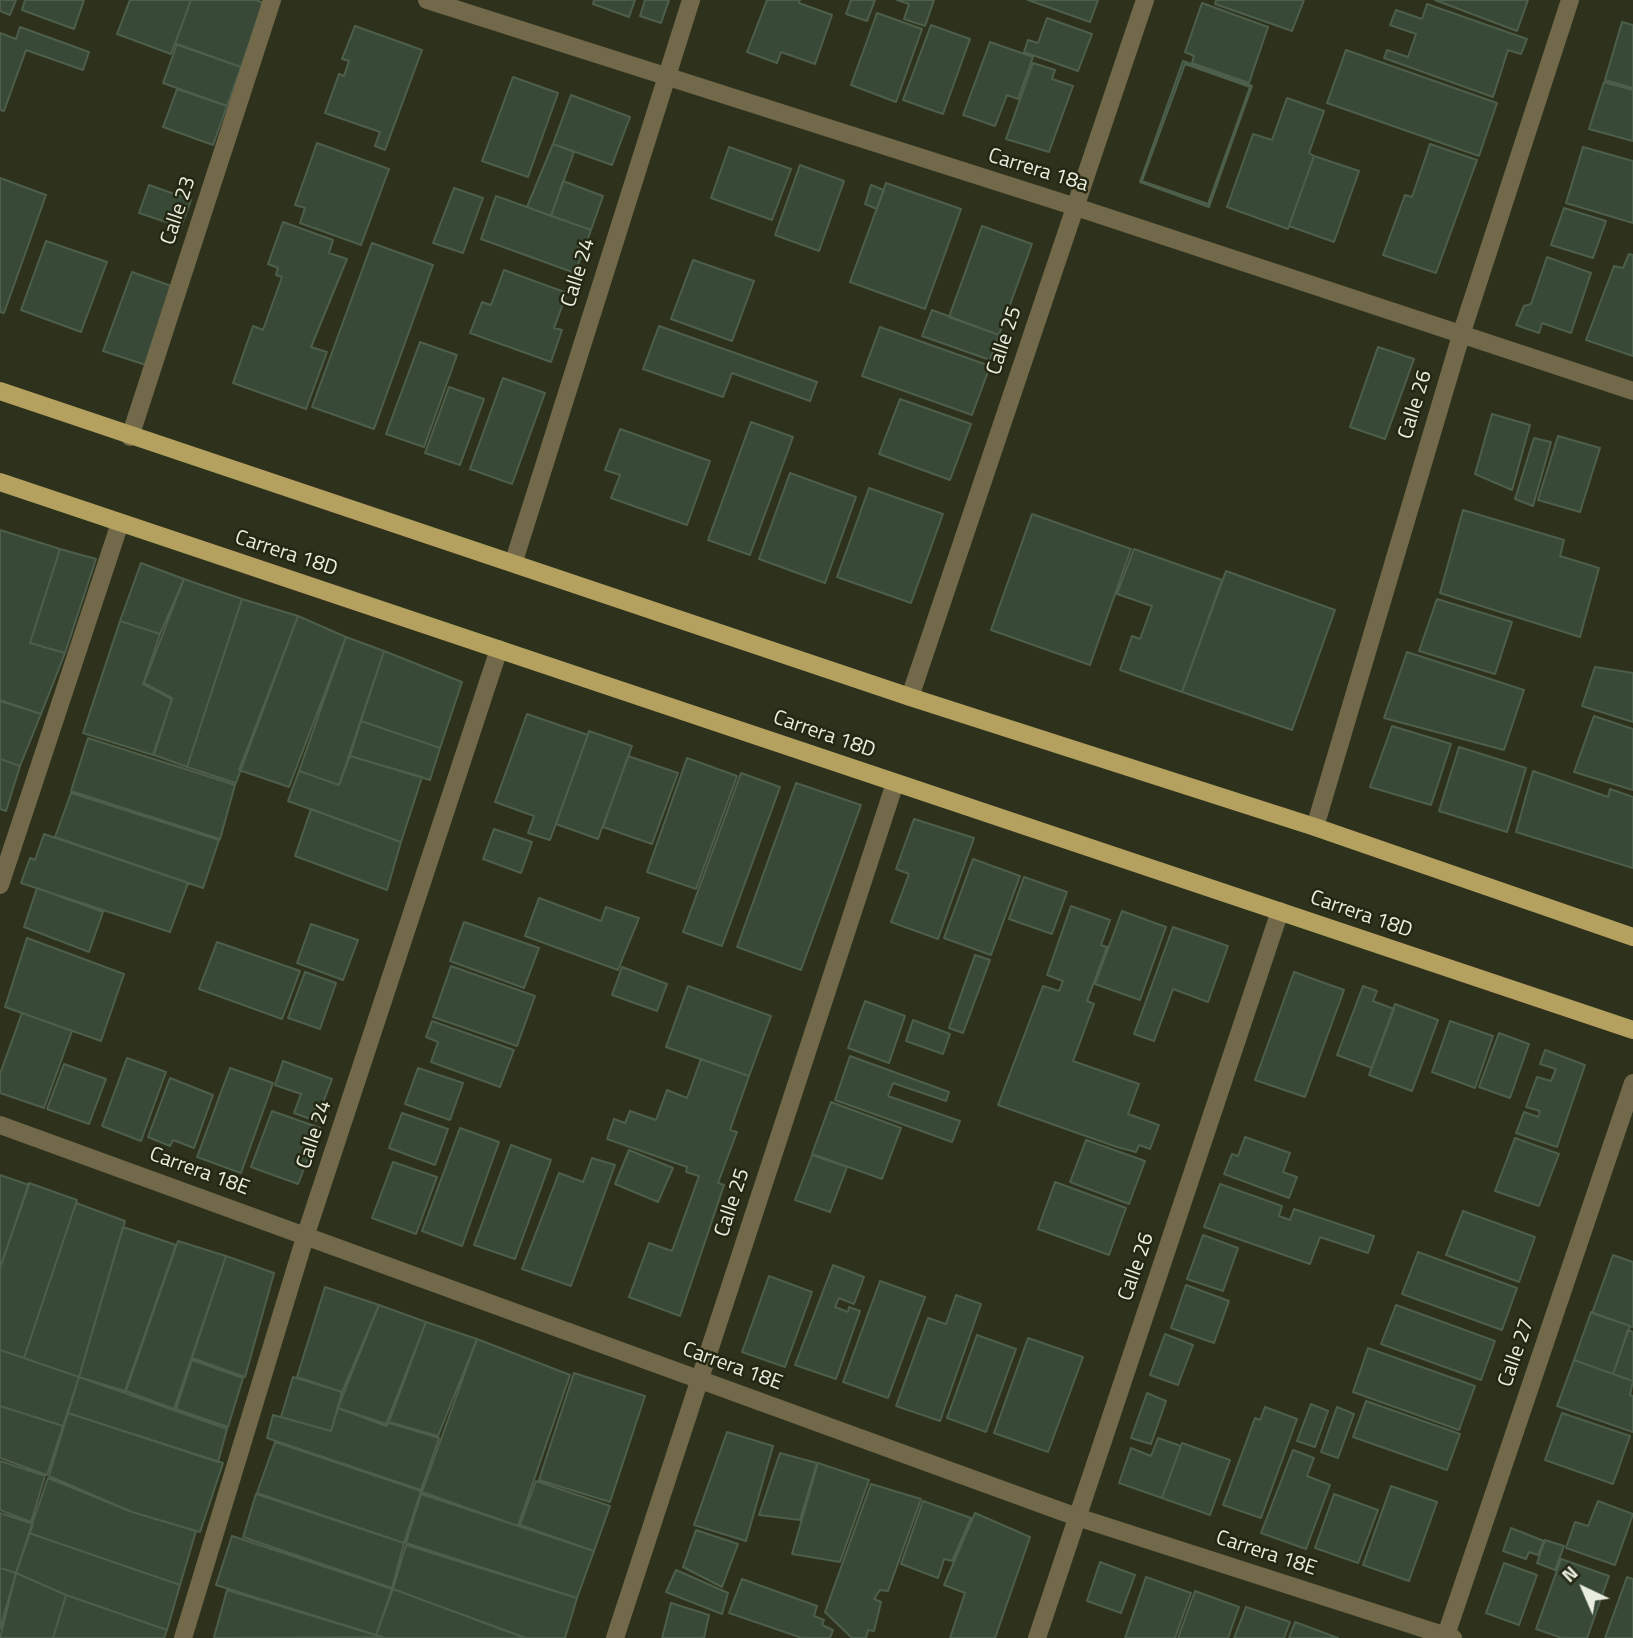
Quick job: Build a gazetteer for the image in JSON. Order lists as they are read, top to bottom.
{
  "streets": {
    "main road": ["Carrera 18D"],
    "street": [
      "Carrera 18a",
      "Calle 23",
      "Calle 24",
      "Calle 25",
      "Calle 26",
      "Carrera 18E",
      "Calle 27"
    ]
  },
  "crossings": [
    ["Carrera 18a", "Calle 24"],
    ["Carrera 18a", "Calle 25"],
    ["Carrera 18a", "Calle 26"],
    ["Calle 24", "Carrera 18D"],
    ["Calle 24", "Carrera 18E"],
    ["Calle 25", "Carrera 18D"],
    ["Calle 25", "Carrera 18E"],
    ["Calle 26", "Carrera 18D"],
    ["Calle 26", "Carrera 18E"],
    ["Carrera 18E", "Calle 27"]
  ],
  "north": "top left"
}
